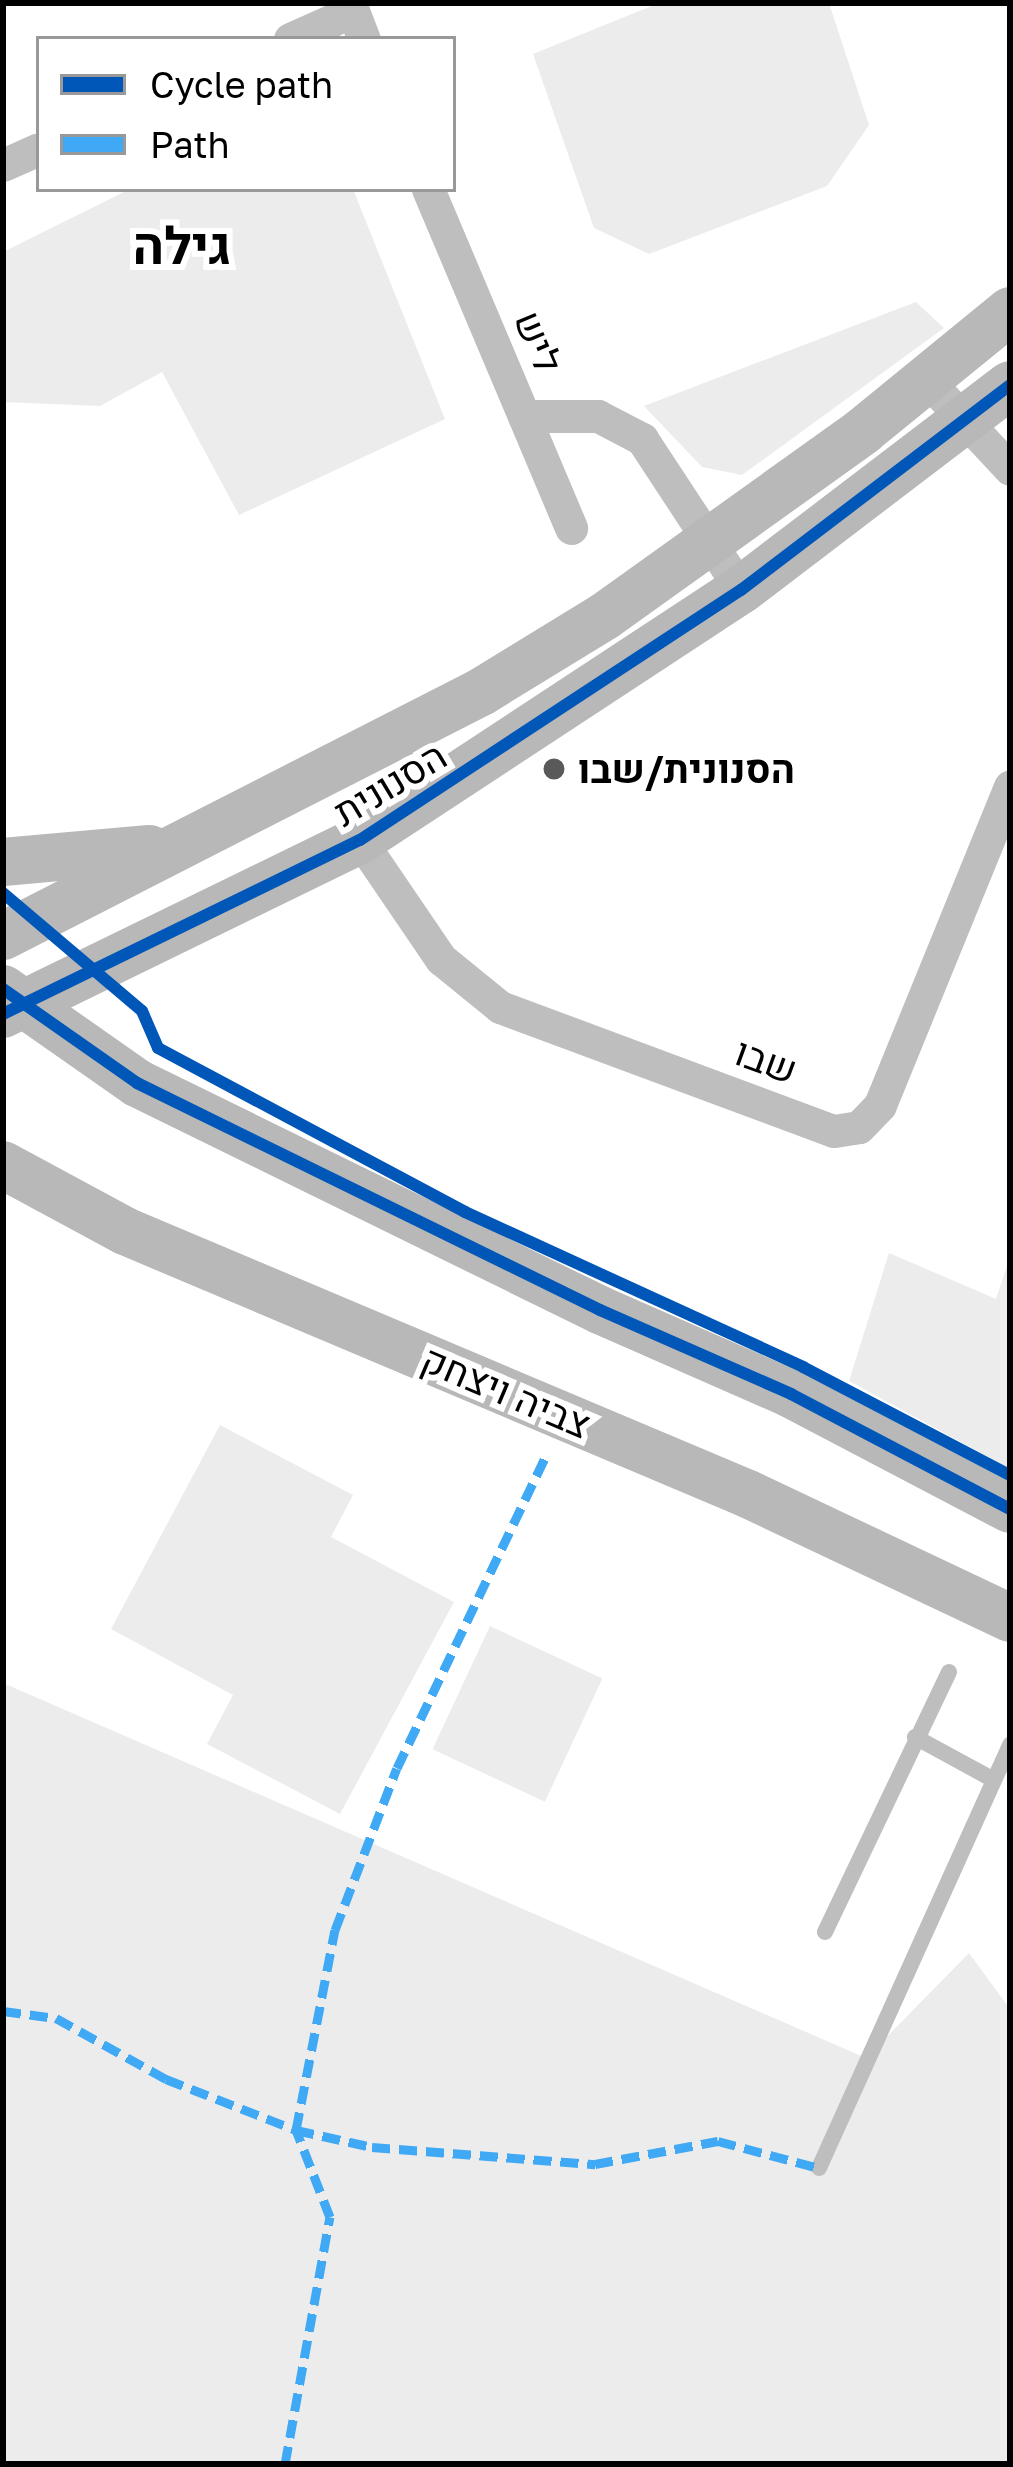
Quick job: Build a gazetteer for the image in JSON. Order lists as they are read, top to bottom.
{
  "streets": {
    "street": [
      "ליש",
      "הסנונית",
      "שבו",
      "צביה ויצחק"
    ]
  },
  "crossings": [
    ["הסנונית", "שבו"]
  ],
  "districts": ["גילה"],
  "places": ["הסנונית/שבו"],
  "legend": ["Cycle path", "Path"]
}
